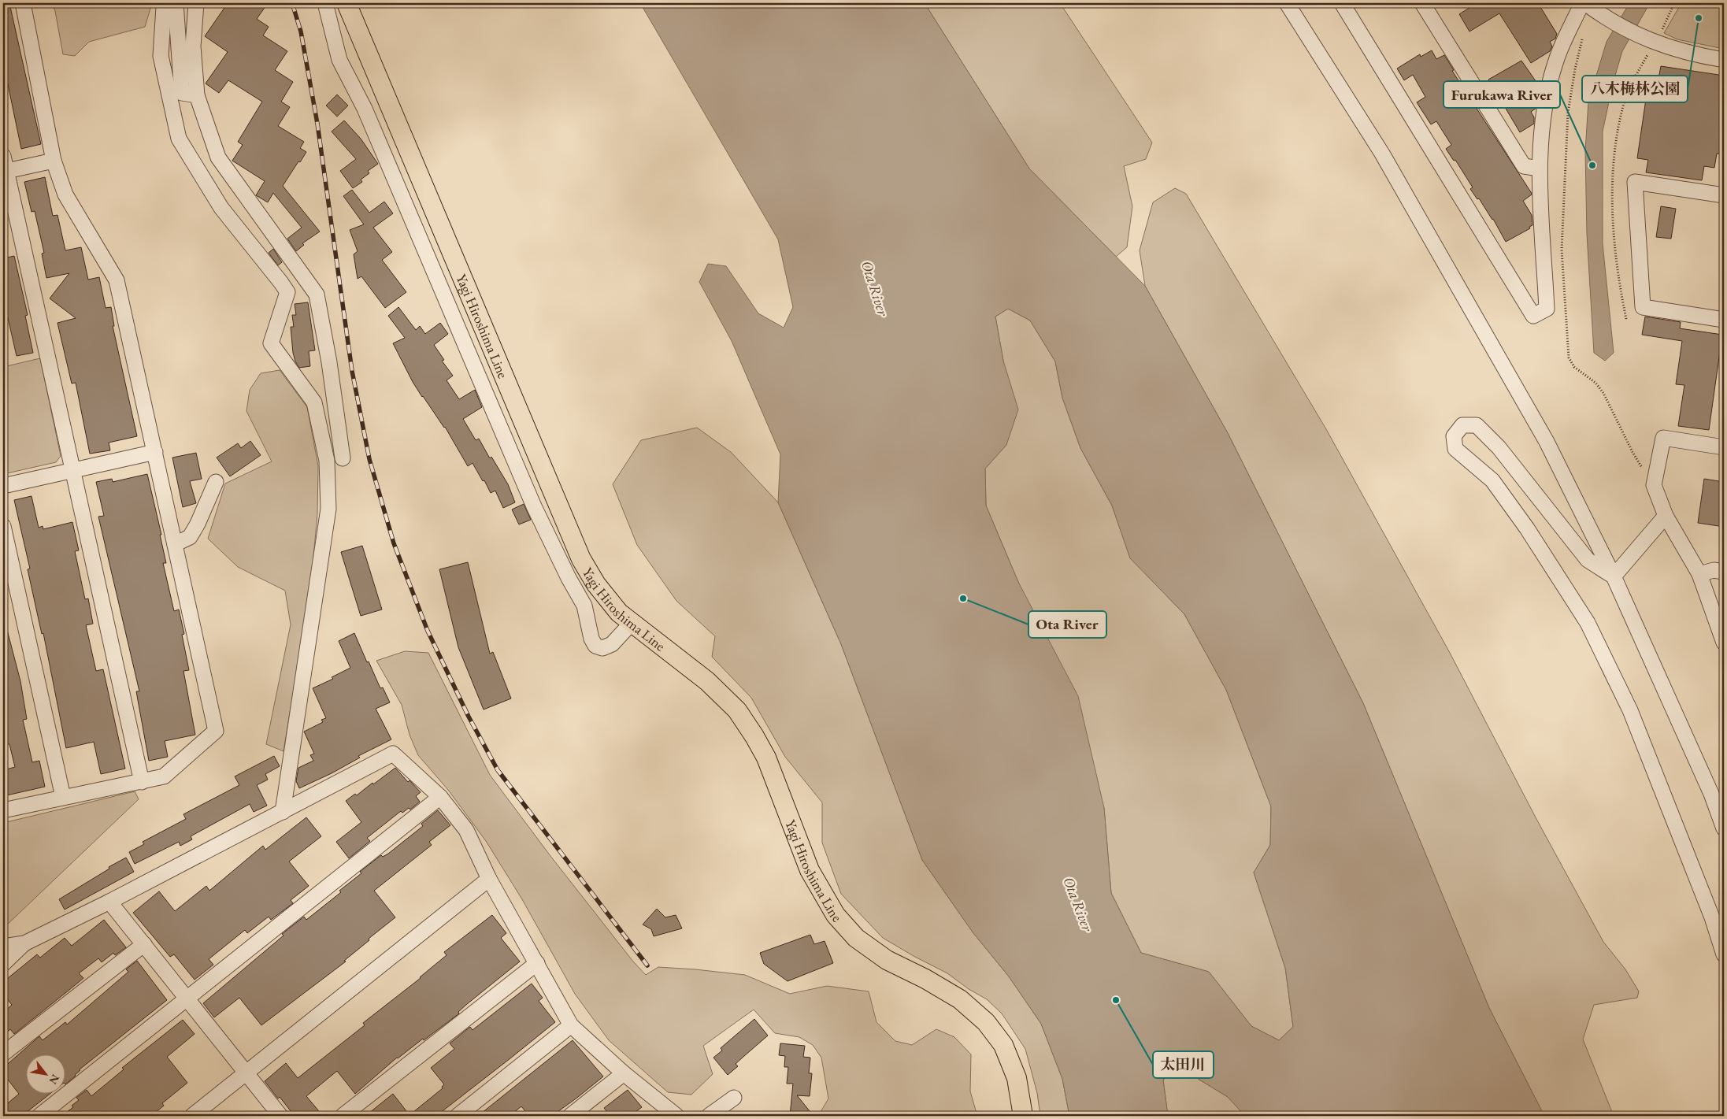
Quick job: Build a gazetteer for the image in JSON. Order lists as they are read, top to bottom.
{
  "streets": {
    "main road": ["Yagi Hiroshima Line"]
  },
  "water": ["Ota River"],
  "places": [
    "八木梅林公園",
    "Furukawa River",
    "Ota River",
    "太田川"
  ],
  "north": "bottom right"
}
